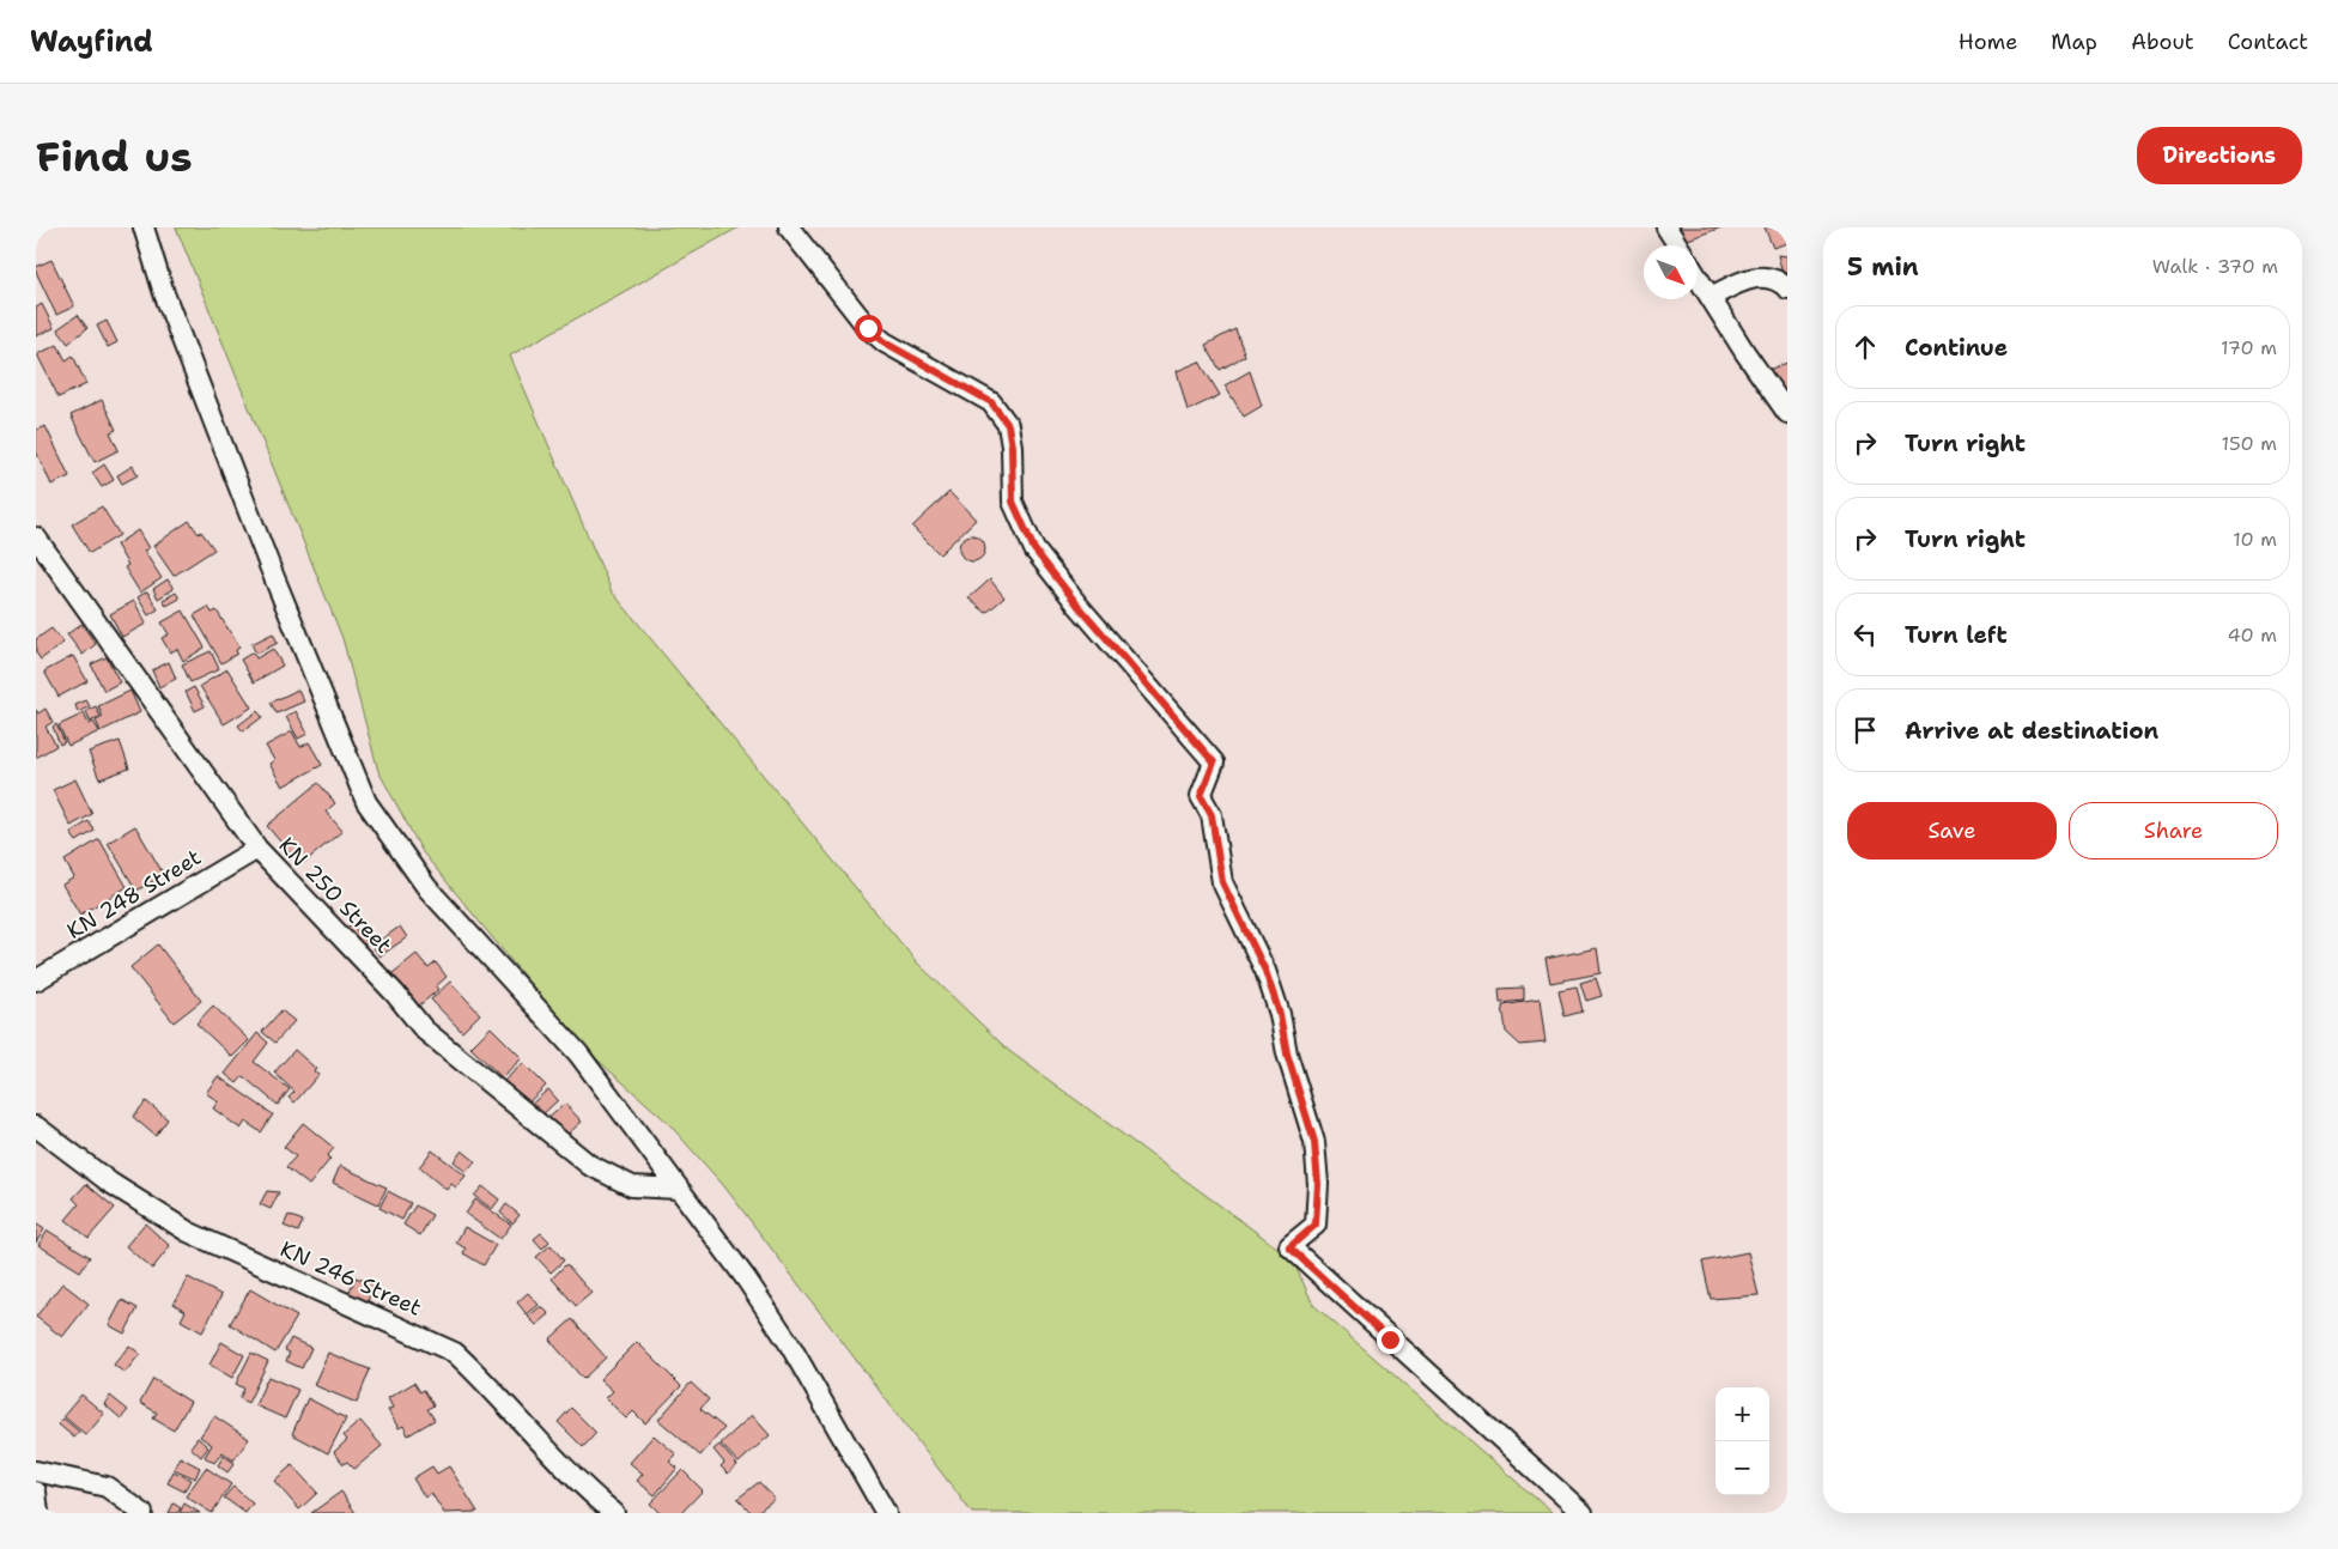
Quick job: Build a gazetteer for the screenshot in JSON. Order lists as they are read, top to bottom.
{
  "streets": {
    "street": ["KN 248 Street", "KN 250 Street", "KN 246 Street"]
  },
  "crossings": [
    ["KN 248 Street", "KN 250 Street"]
  ],
  "north": "bottom right",
  "page": {
    "header": "Wayfind",
    "nav": [
      "Home",
      "Map",
      "About",
      "Contact"
    ],
    "buttons": [
      "Directions",
      ["Save", "Share"]
    ],
    "title": "Find us",
    "heading": ["5 min", "Walk · 370 m"],
    "list": [
      ["Continue", "170 m"],
      ["Turn right", "150 m"],
      ["Turn right", "10 m"],
      ["Turn left", "40 m"],
      "Arrive at destination"
    ],
    "map_buttons": ["+", "−"]
  }
}
